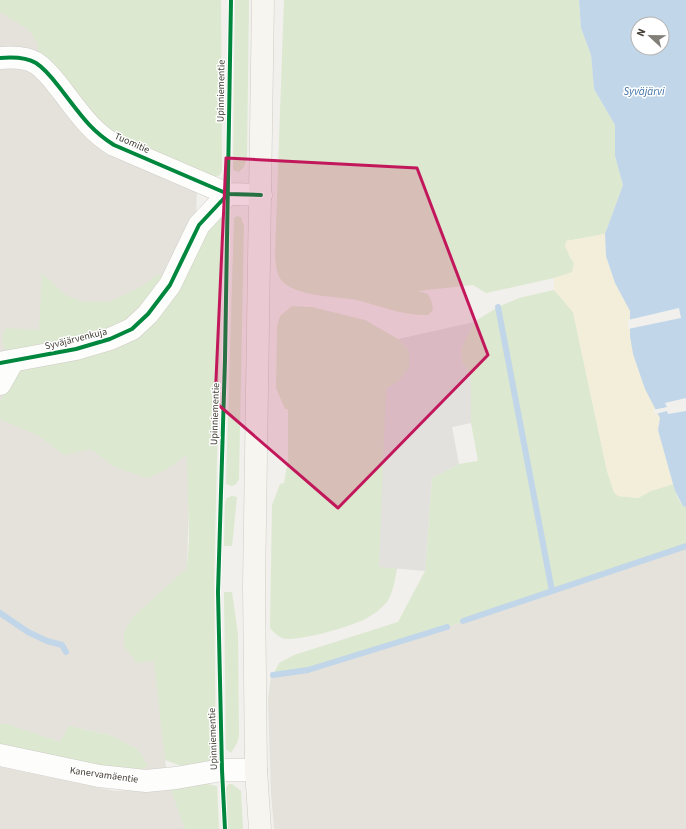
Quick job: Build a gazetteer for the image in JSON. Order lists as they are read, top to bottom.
{
  "streets": {
    "street": ["Tuomitie", "Syväjärvenkuja", "Kanervamäentie"],
    "cycle path": ["Upinniementie"]
  },
  "crossings": [
    ["Tuomitie", "Syväjärvenkuja"]
  ],
  "water": ["Syväjärvi"],
  "north": "left"
}
